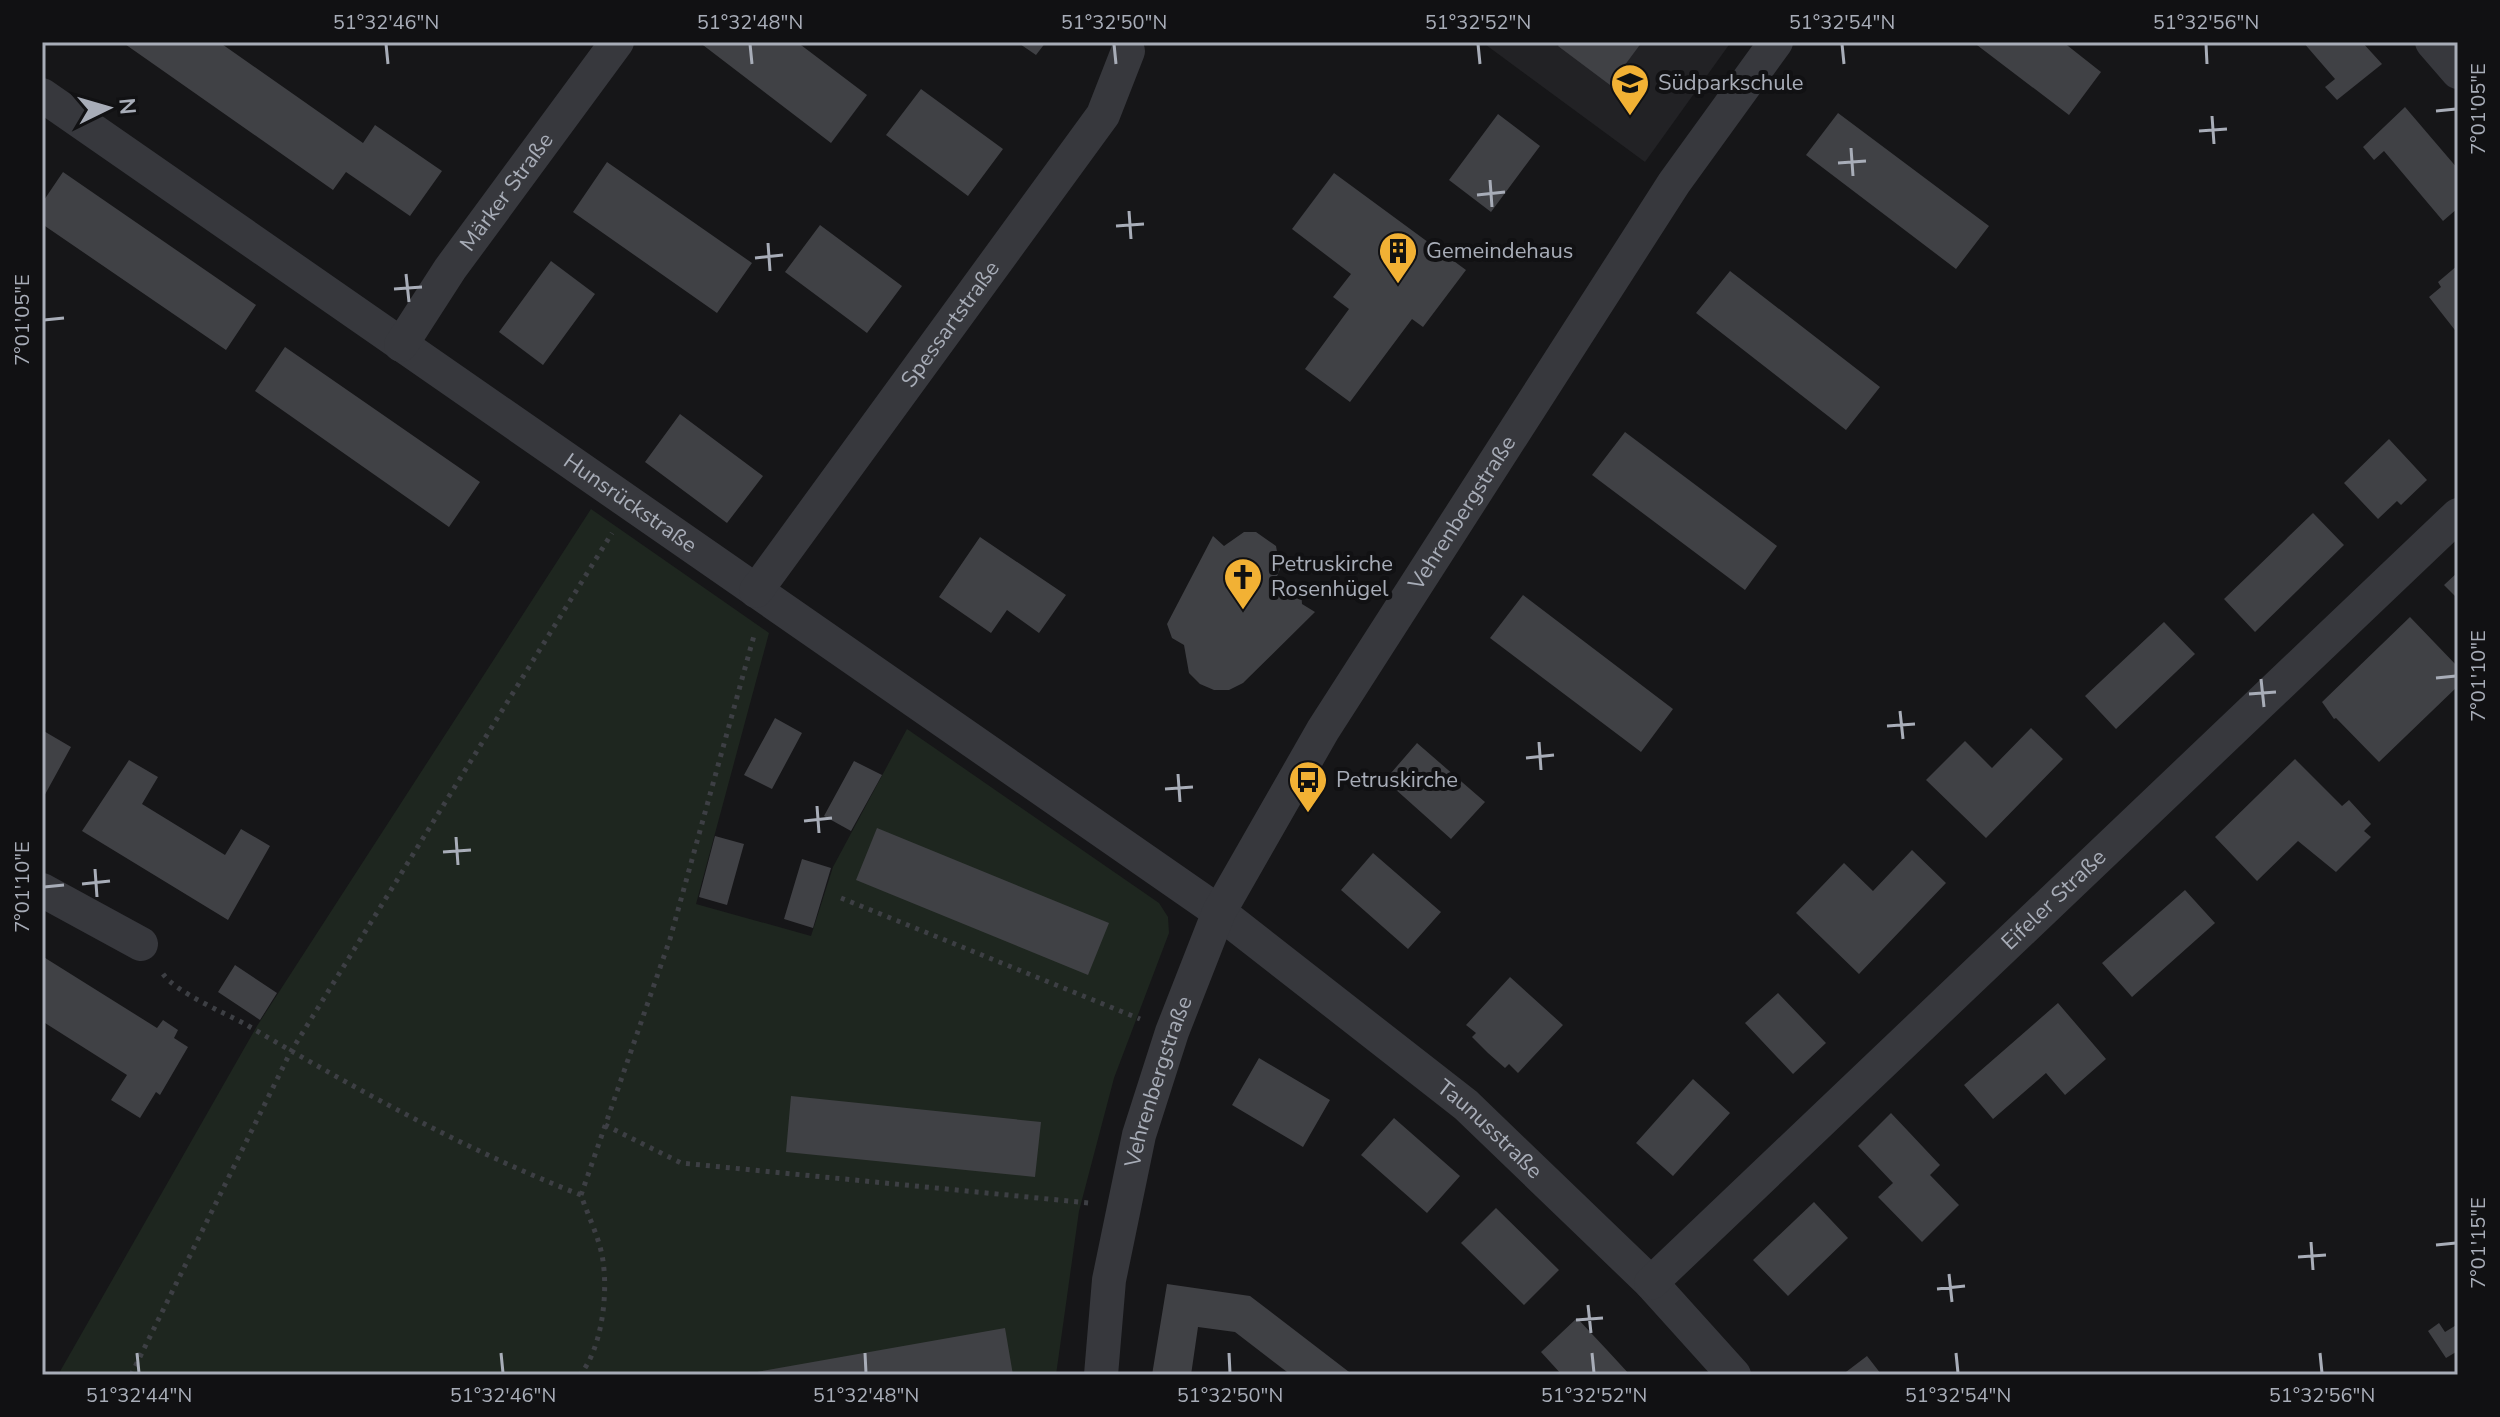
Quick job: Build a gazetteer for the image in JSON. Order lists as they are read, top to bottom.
{
  "streets": {
    "street": [
      "Märker Straße",
      "Spessartstraße",
      "Hunsrückstraße",
      "Vehrenbergstraße",
      "Eifeler Straße",
      "Taunusstraße"
    ]
  },
  "crossings": [
    ["Märker Straße", "Hunsrückstraße"],
    ["Spessartstraße", "Hunsrückstraße"],
    ["Hunsrückstraße", "Vehrenbergstraße"],
    ["Hunsrückstraße", "Taunusstraße"],
    ["Vehrenbergstraße", "Taunusstraße"],
    ["Eifeler Straße", "Taunusstraße"]
  ],
  "places": {
    "school or university": ["Südparkschule"],
    "building": ["Gemeindehaus"],
    "church": ["Petruskirche Rosenhügel"],
    "bus stop": ["Petruskirche"]
  },
  "north": "right",
  "coordinates": [
    "51°32'46\"N",
    "51°32'48\"N",
    "51°32'50\"N",
    "51°32'52\"N",
    "51°32'54\"N",
    "51°32'56\"N",
    "7°01'05\"E",
    "7°01'10\"E",
    "7°01'15\"E",
    "51°32'44\"N"
  ]
}
